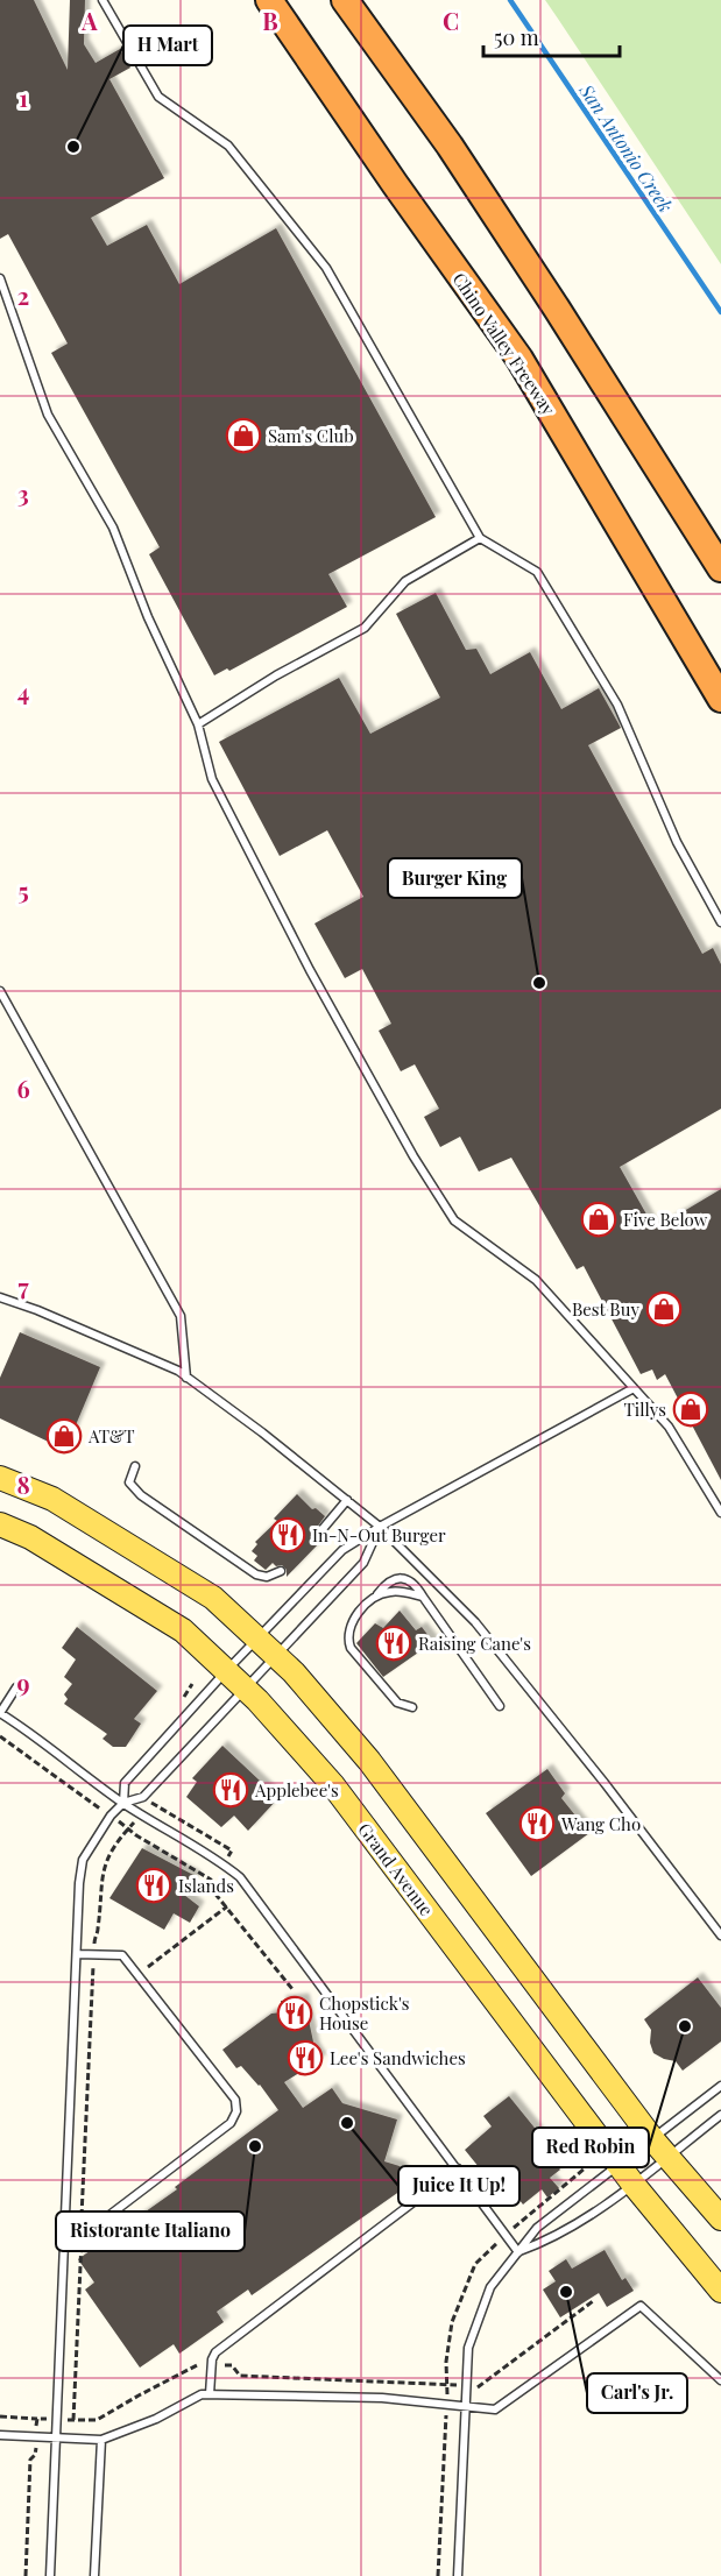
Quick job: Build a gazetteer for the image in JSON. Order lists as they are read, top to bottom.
{
  "streets": {
    "highway": ["Chino Valley Freeway"],
    "main road": ["Grand Avenue"]
  },
  "water": ["San Antonio Creek"],
  "places": {
    "other": [
      "H Mart",
      "Burger King",
      "Red Robin",
      "Juice It Up!",
      "Ristorante Italiano",
      "Carl's Jr."
    ],
    "shop": [
      "Sam's Club",
      "Five Below",
      "Best Buy",
      "Tillys",
      "AT&T"
    ],
    "restaurant": [
      "In-N-Out Burger",
      "Raising Cane's",
      "Applebee's",
      "Wang Cho",
      "Islands",
      "Chopstick's House",
      "Lee's Sandwiches"
    ]
  },
  "scale_bar": "50 m",
  "grid": {
    "columns": ["A", "B", "C"],
    "rows": [
      "1",
      "2",
      "3",
      "4",
      "5",
      "6",
      "7",
      "8",
      "9"
    ]
  }
}
